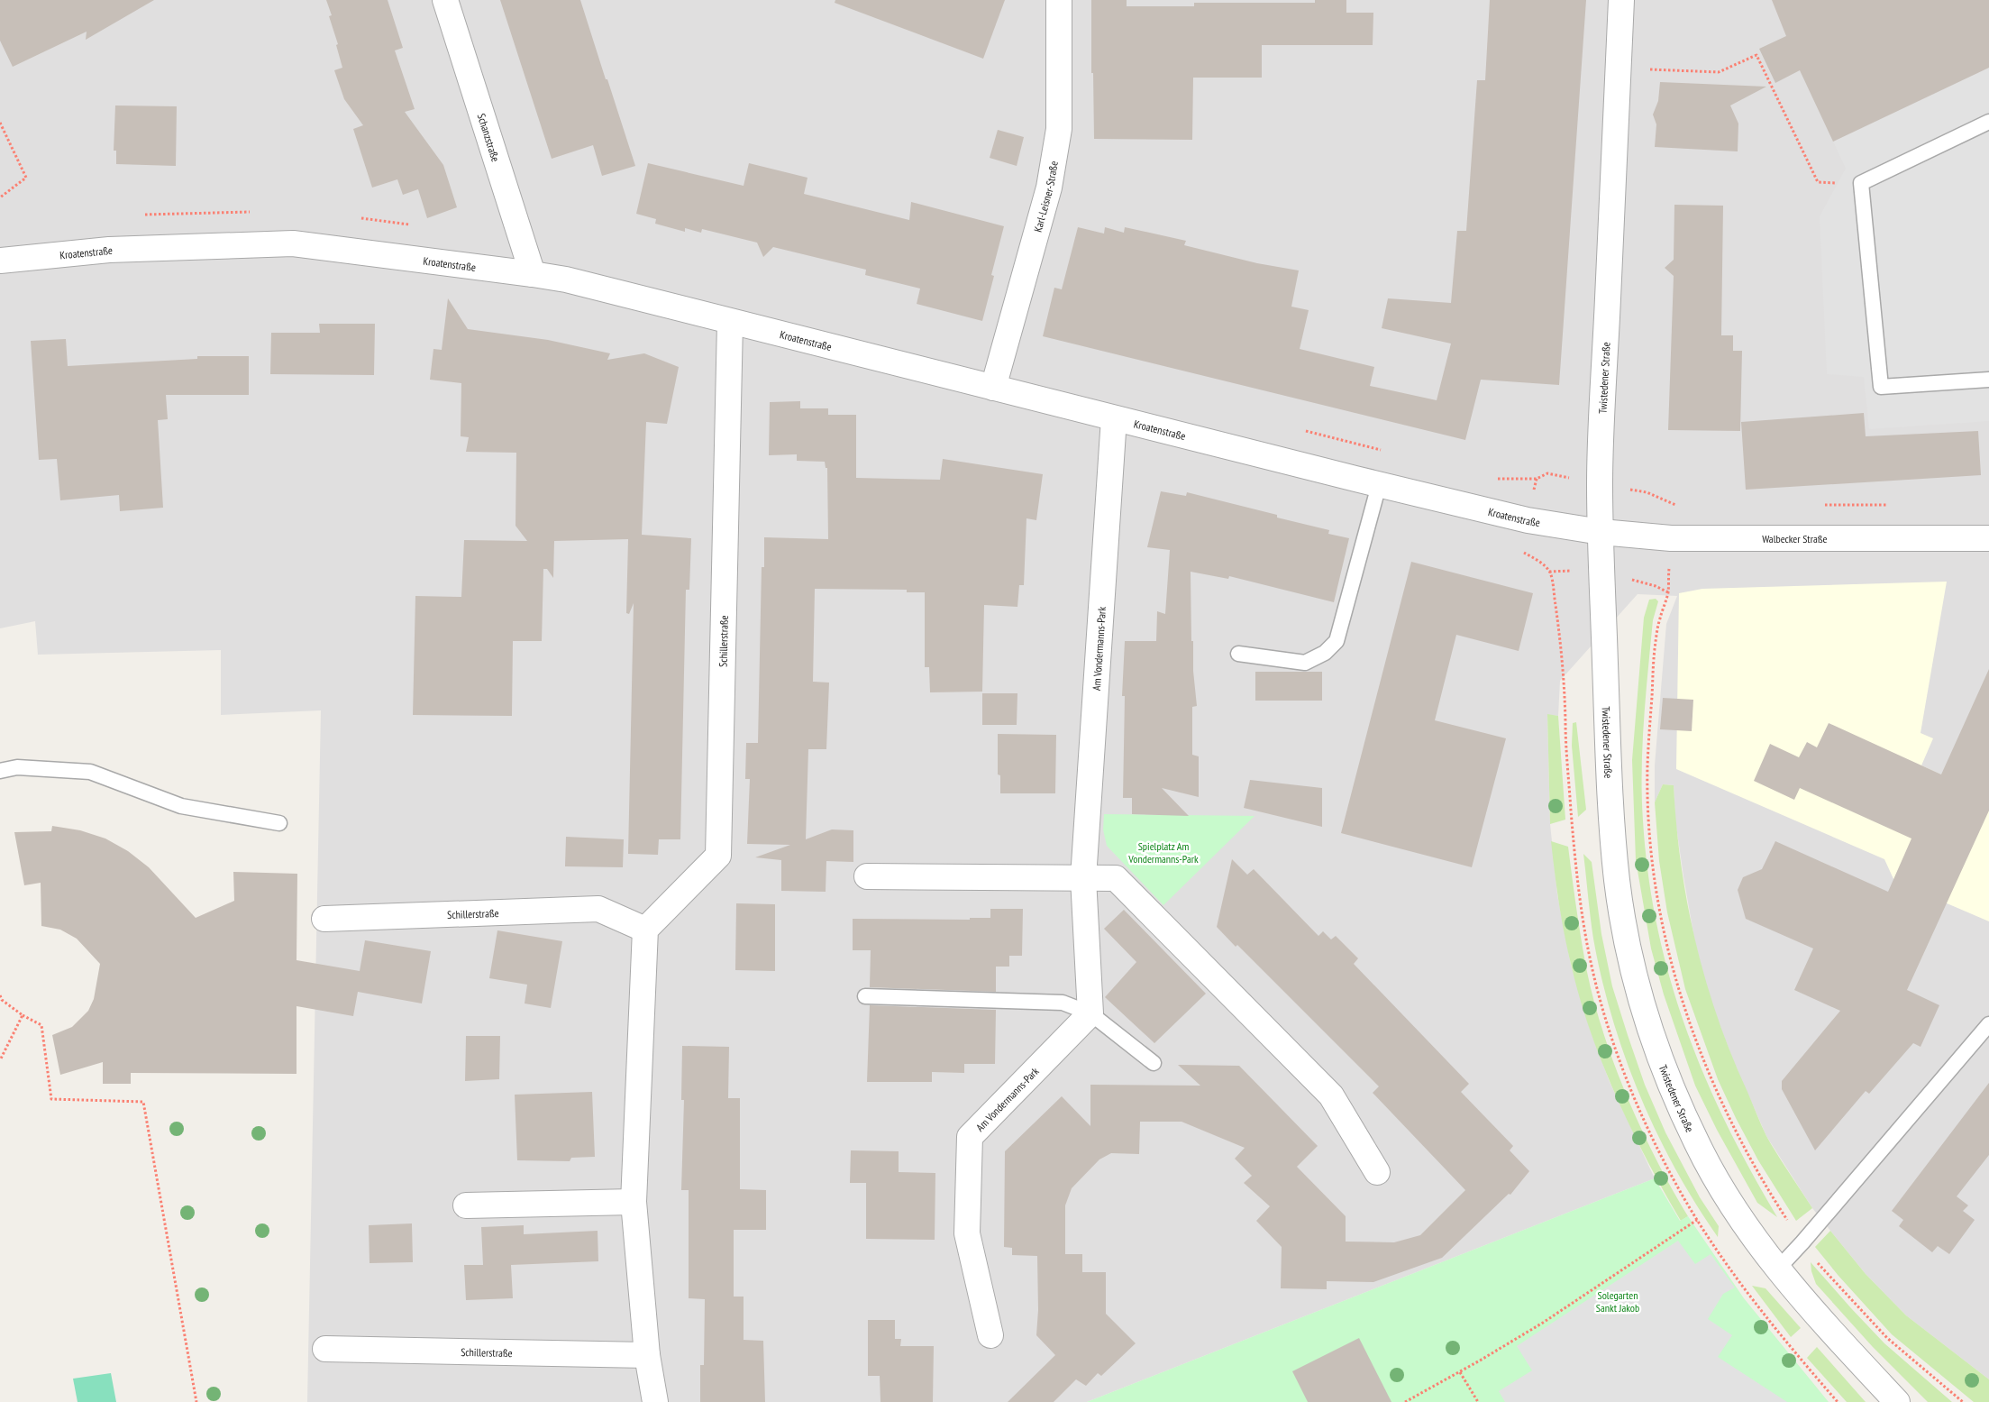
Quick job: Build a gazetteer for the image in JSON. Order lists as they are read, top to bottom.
{
  "streets": {
    "street": [
      "Schanzstraße",
      "Karl-Leisner-Straße",
      "Kroatenstraße",
      "Twistedener Straße",
      "Walbecker Straße",
      "Schillerstraße",
      "Am Vondermanns-Park"
    ]
  },
  "crossings": [
    ["Schanzstraße", "Kroatenstraße"],
    ["Karl-Leisner-Straße", "Kroatenstraße"],
    ["Kroatenstraße", "Twistedener Straße"],
    ["Kroatenstraße", "Walbecker Straße"],
    ["Kroatenstraße", "Schillerstraße"],
    ["Kroatenstraße", "Am Vondermanns-Park"],
    ["Twistedener Straße", "Walbecker Straße"]
  ],
  "parks": ["Spielplatz Am Vondermanns-Park", "Solegarten Sankt Jakob"]
}
